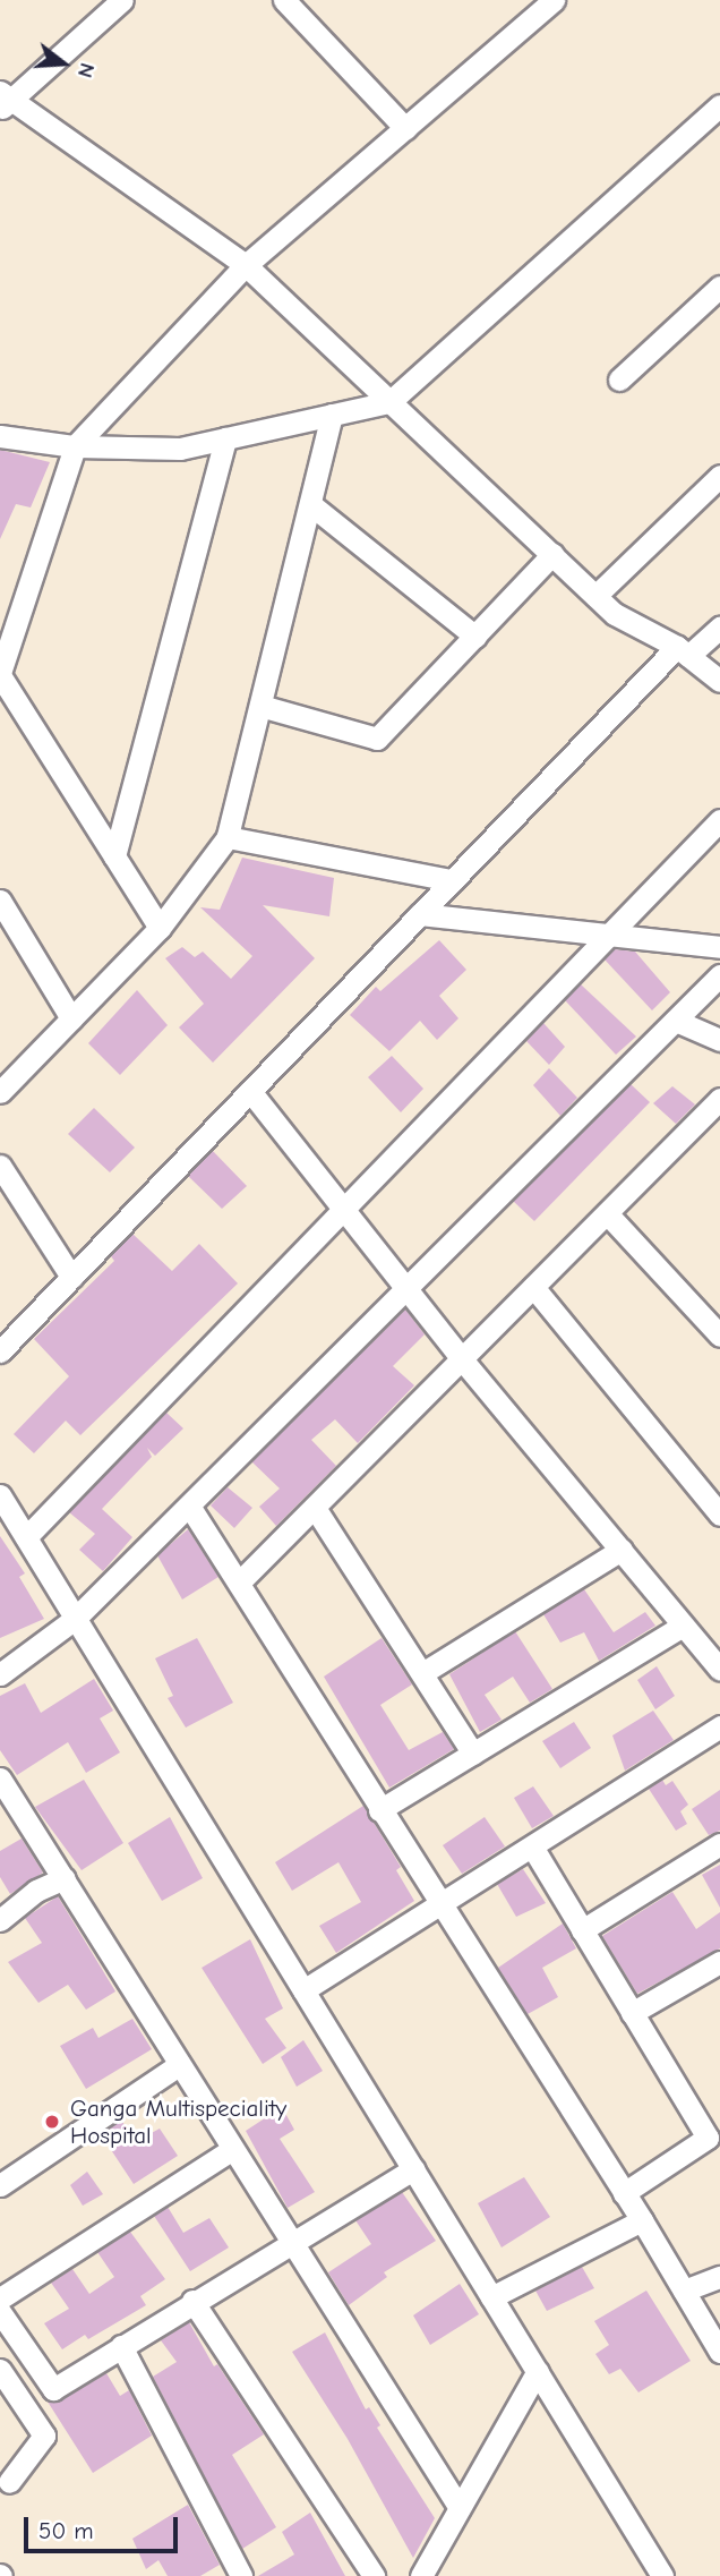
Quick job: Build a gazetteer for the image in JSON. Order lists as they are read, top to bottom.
{
  "places": ["Ganga Multispeciality Hospital"],
  "scale_bar": "50 m",
  "north": "right"
}
